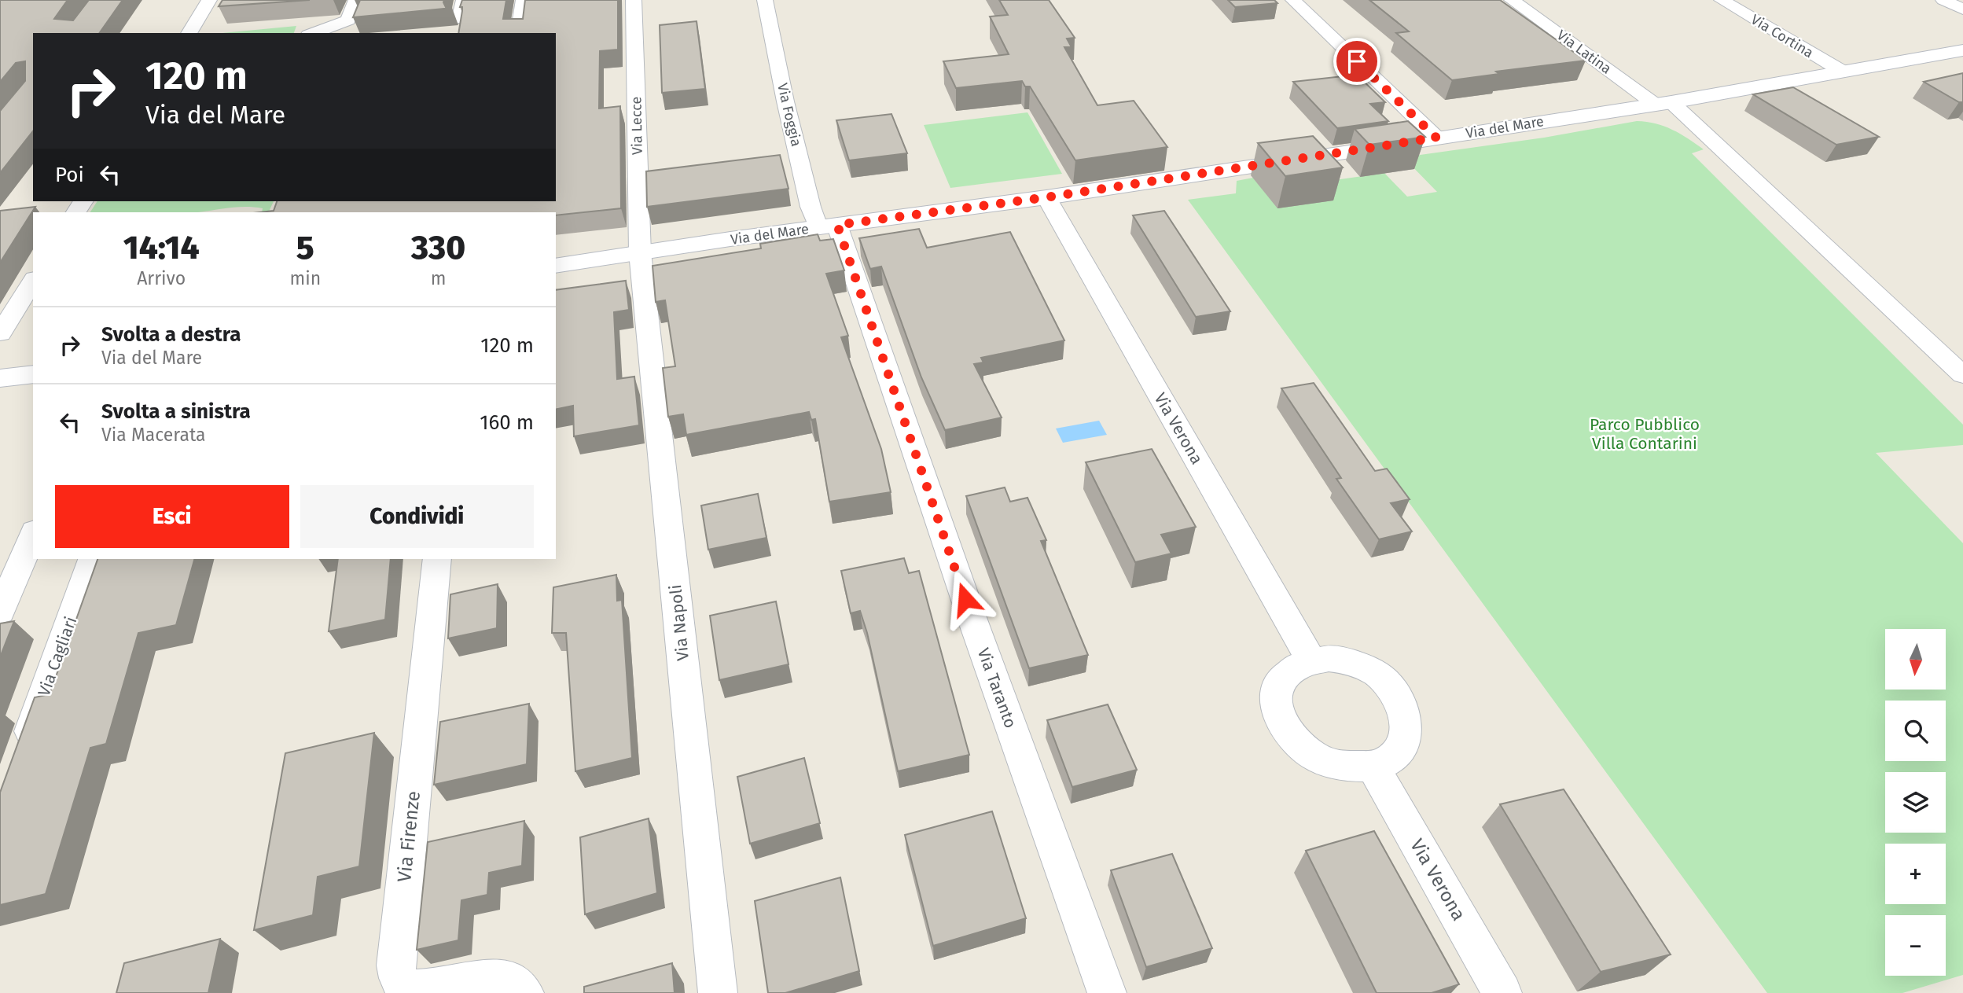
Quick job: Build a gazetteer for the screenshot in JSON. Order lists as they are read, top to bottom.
{
  "streets": {
    "main road": ["Via del Mare"],
    "street": [
      "Via Cortina",
      "Via Latina",
      "Via Foggia",
      "Via Lecce",
      "Via Verona",
      "Via Napoli",
      "Via Cagliari",
      "Via Taranto",
      "Via Firenze"
    ]
  },
  "crossings": [
    ["Via Cortina", "Via del Mare"],
    ["Via Latina", "Via del Mare"],
    ["Via Foggia", "Via del Mare"],
    ["Via Foggia", "Via Taranto"],
    ["Via Lecce", "Via del Mare"],
    ["Via Lecce", "Via Napoli"],
    ["Via del Mare", "Via Verona"],
    ["Via del Mare", "Via Napoli"],
    ["Via del Mare", "Via Taranto"]
  ],
  "parks": ["Parco Pubblico Villa Contarini"],
  "north": "bottom",
  "page": {
    "turn": ["120 m", "Via del Mare"],
    "then": "Poi",
    "eta": [
      "14:14",
      "Arrivo",
      "5",
      "min",
      "330",
      "m"
    ],
    "list": [
      {
        "name": "Svolta a destra",
        "note": "Via del Mare",
        "value": "120 m"
      },
      {
        "name": "Svolta a sinistra",
        "note": "Via Macerata",
        "value": "160 m"
      }
    ],
    "buttons": ["Esci", "Condividi"],
    "map_buttons": ["+", "−"]
  }
}
